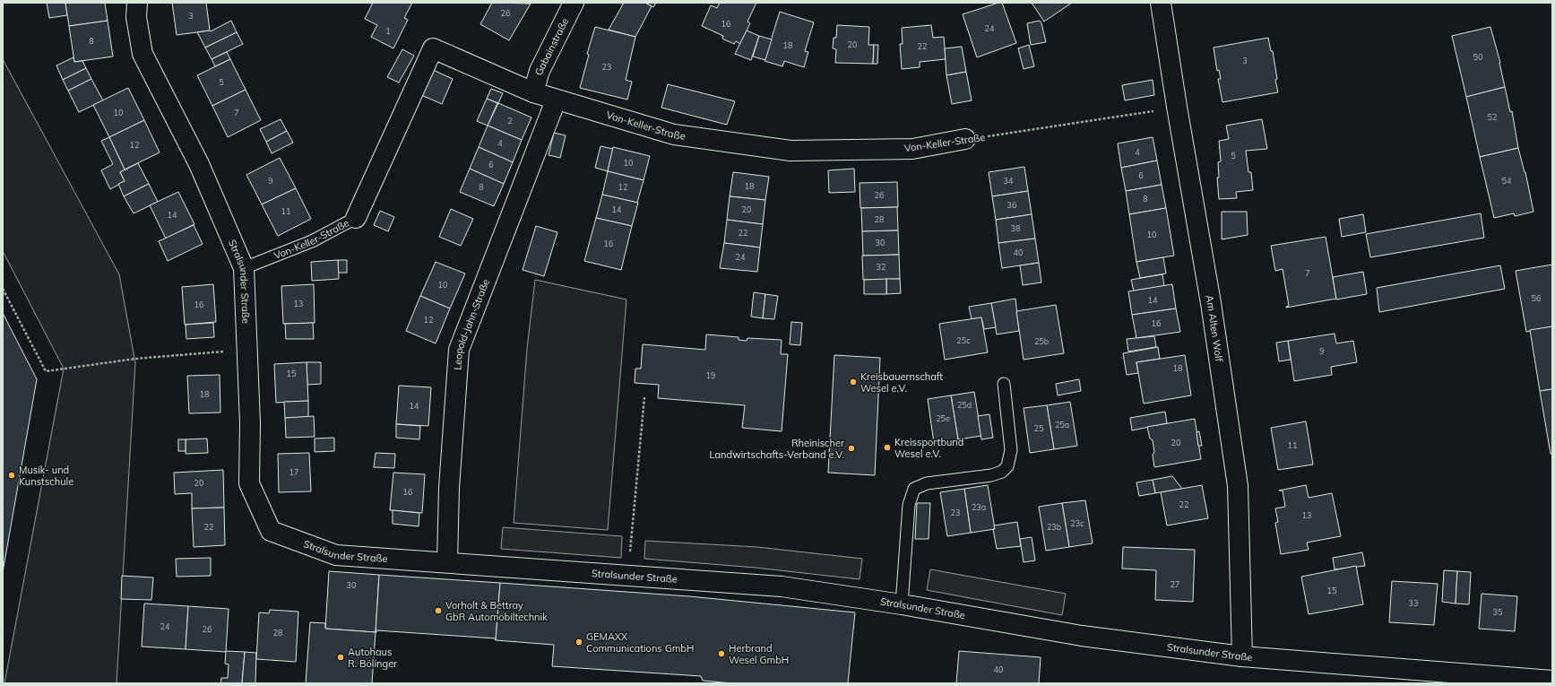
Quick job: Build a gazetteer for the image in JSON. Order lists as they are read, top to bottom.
{
  "streets": {
    "street": [
      "Gabainstraße",
      "Von-Keller-Straße",
      "Stralsunder Straße",
      "Leopold-Jahn-Straße",
      "Am Alten Wolf"
    ]
  },
  "crossings": [
    ["Gabainstraße", "Von-Keller-Straße"],
    ["Von-Keller-Straße", "Stralsunder Straße"],
    ["Von-Keller-Straße", "Leopold-Jahn-Straße"],
    ["Von-Keller-Straße", "Am Alten Wolf"],
    ["Stralsunder Straße", "Leopold-Jahn-Straße"],
    ["Stralsunder Straße", "Am Alten Wolf"]
  ],
  "places": [
    "Kreisbauernschaft Wesel e.V.",
    "Kreissportbund Wesel e.V.",
    "Rheinischer Landwirtschafts-Verband e.V.",
    "Musik- und Kunstschule",
    "Vorholt & Bettray GbR Automobiltechnik",
    "GEMAXX Communications GmbH",
    "Herbrand Wesel GmbH",
    "Autohaus R. Bölinger"
  ],
  "house_numbers": [
    "26",
    "3",
    "16",
    "24",
    "1",
    "8",
    "20",
    "18",
    "22",
    "50",
    "3",
    "23",
    "5",
    "10",
    "7",
    "52",
    "2",
    "4",
    "12",
    "4",
    "5",
    "10",
    "6",
    "6",
    "9",
    "34",
    "54",
    "18",
    "8",
    "12",
    "26",
    "8",
    "36",
    "14",
    "20",
    "11",
    "14",
    "28",
    "38",
    "22",
    "10",
    "30",
    "16",
    "40",
    "24",
    "32",
    "7",
    "10",
    "56",
    "14",
    "13",
    "16",
    "12",
    "16",
    "25c",
    "25b",
    "9",
    "18",
    "15",
    "19",
    "18",
    "25d",
    "14",
    "25e",
    "25a",
    "25",
    "20",
    "11",
    "17",
    "20",
    "16",
    "22",
    "23a",
    "23",
    "13",
    "23c",
    "22",
    "23b",
    "27",
    "30",
    "15",
    "33",
    "35",
    "24",
    "26",
    "28",
    "40"
  ]
}
